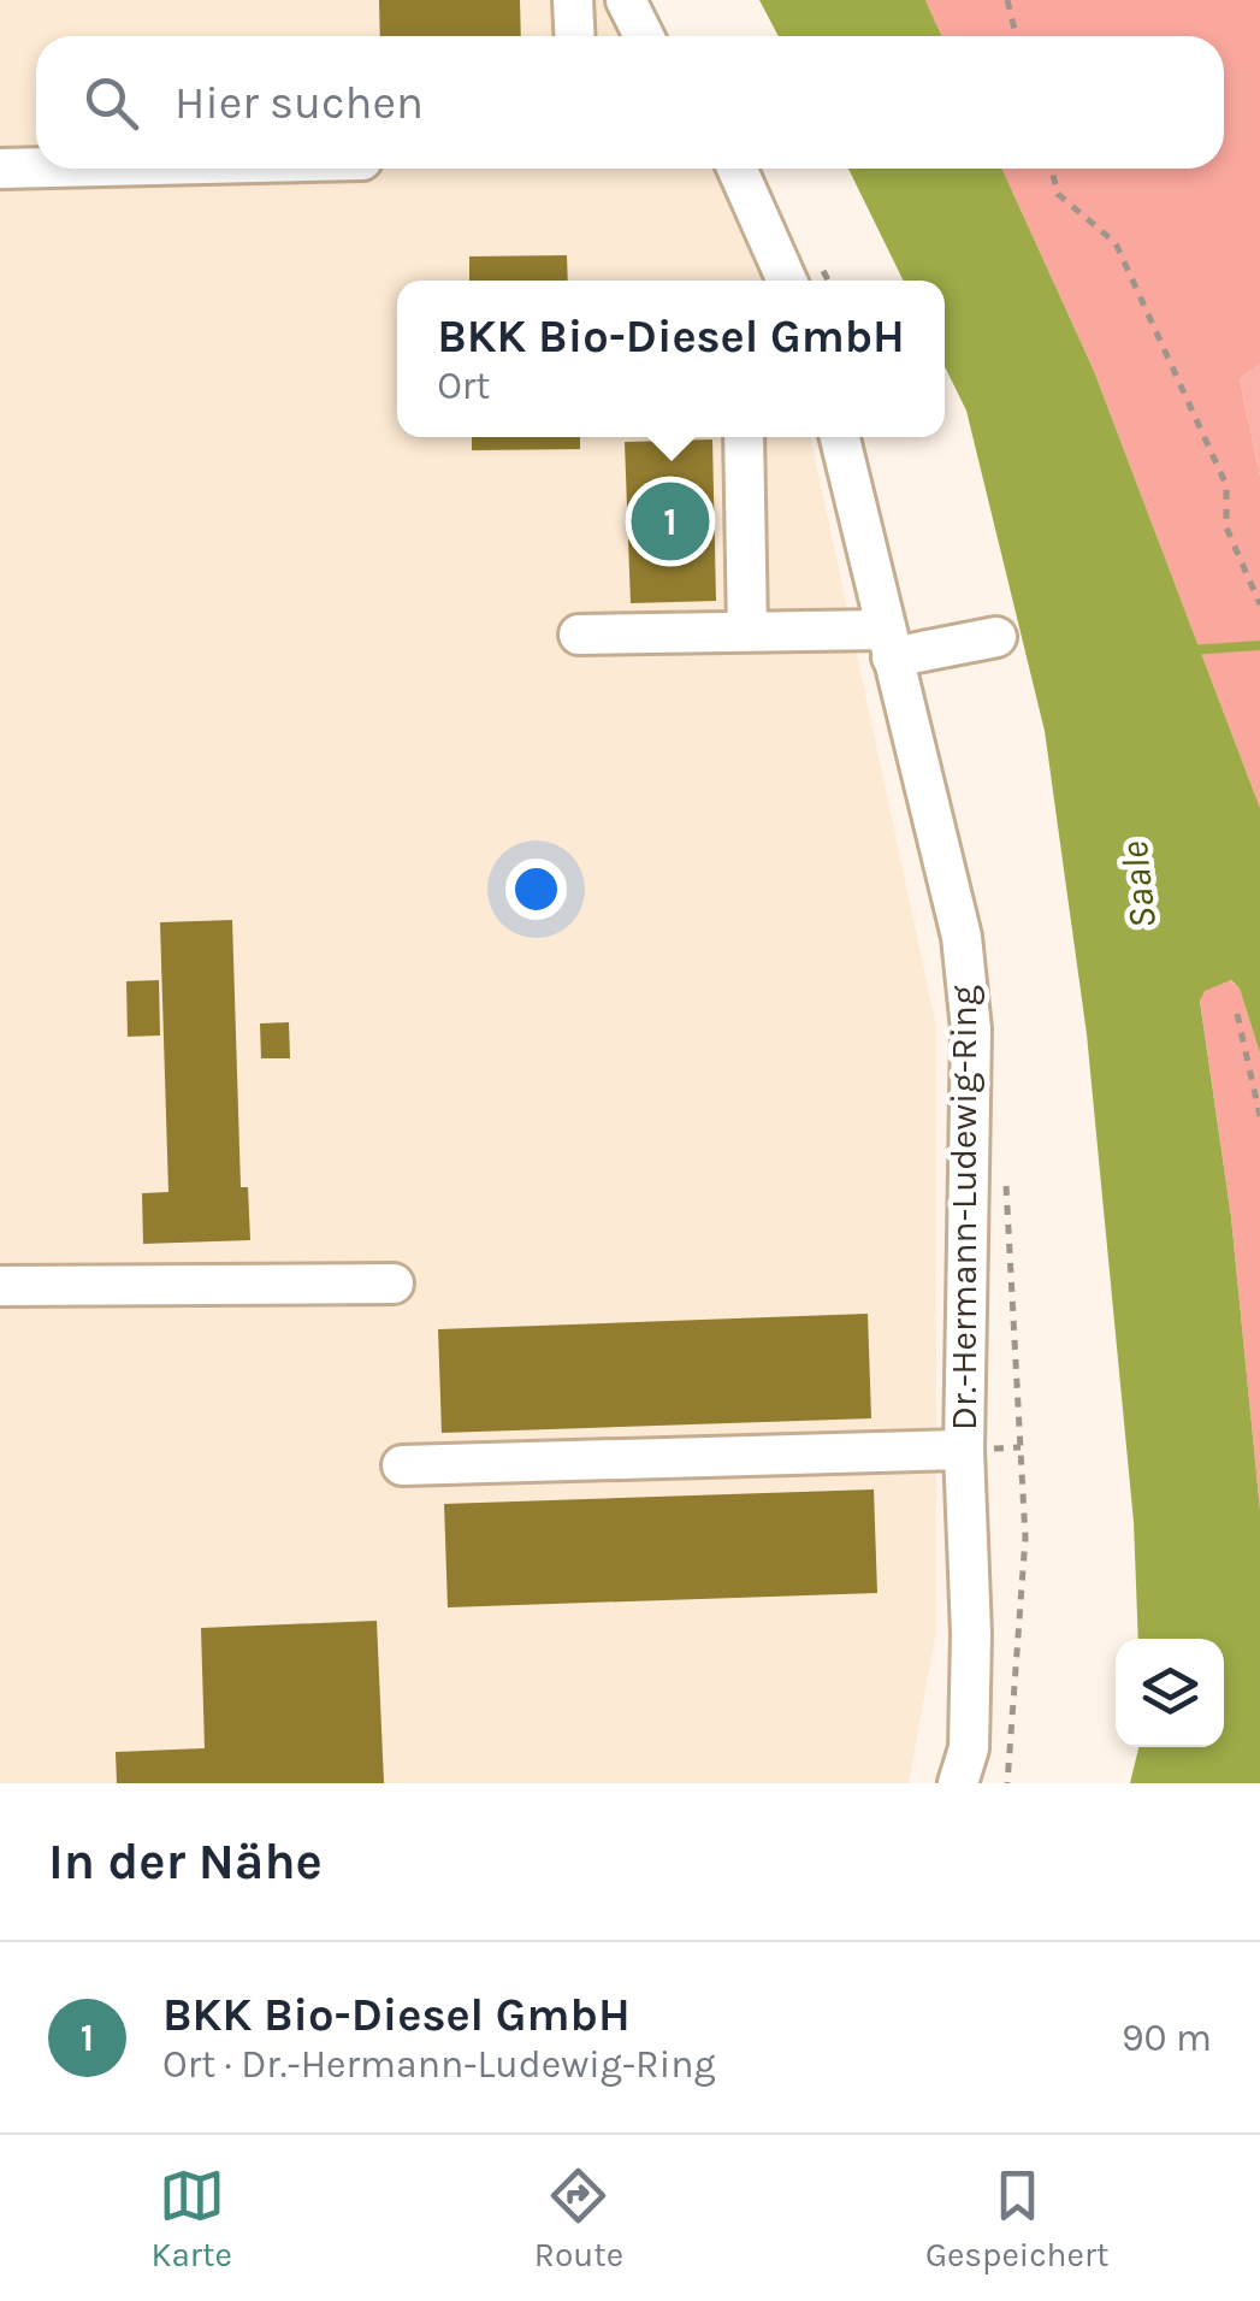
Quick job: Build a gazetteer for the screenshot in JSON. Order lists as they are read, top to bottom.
{
  "streets": {
    "street": ["Dr.-Hermann-Ludewig-Ring"]
  },
  "water": ["Saale"],
  "page": {
    "search": "Hier suchen",
    "popup": ["BKK Bio-Diesel GmbH", "Ort"],
    "pins": "1",
    "heading": "In der Nähe",
    "list": [
      {
        "mark": "1",
        "name": "BKK Bio-Diesel GmbH",
        "note": "Ort · Dr.-Hermann-Ludewig-Ring",
        "value": "90 m"
      }
    ],
    "nav": ["Karte", "Route", "Gespeichert"]
  }
}
